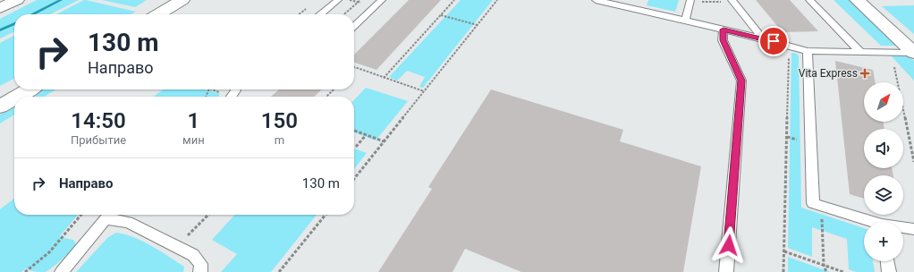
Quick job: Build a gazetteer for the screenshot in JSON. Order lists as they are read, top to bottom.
{
  "places": {
    "health": ["Vita Express"]
  },
  "north": "top right",
  "page": {
    "turn": ["130 m", "Направо"],
    "map_buttons": "+",
    "eta": [
      "14:50",
      "Прибытие",
      "1",
      "мин",
      "150",
      "m"
    ],
    "list": [
      {
        "name": "Направо",
        "value": "130 m"
      }
    ]
  }
}
